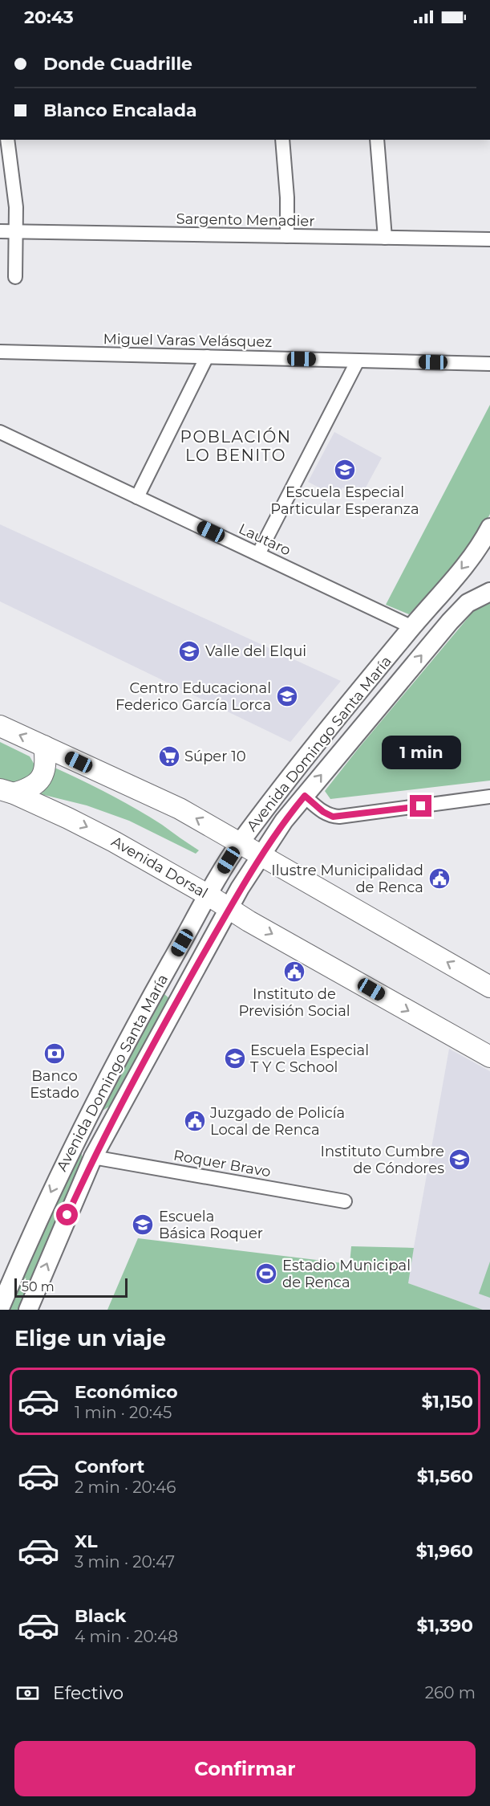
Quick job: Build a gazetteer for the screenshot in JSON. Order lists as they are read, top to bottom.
{
  "streets": {
    "main road": ["Avenida Domingo Santa María", "Avenida Dorsal"],
    "street": [
      "Sargento Menadier",
      "Miguel Varas Velásquez",
      "Lautaro",
      "Roquer Bravo"
    ]
  },
  "crossings": [
    ["Lautaro", "Avenida Domingo Santa María"],
    ["Avenida Domingo Santa María", "Avenida Dorsal"],
    ["Avenida Domingo Santa María", "Roquer Bravo"]
  ],
  "districts": ["POBLACIÓN LO BENITO"],
  "places": {
    "school or university": [
      "Escuela Especial Particular Esperanza",
      "Valle del Elqui",
      "Centro Educacional Federico García Lorca",
      "Escuela Especial T Y C School",
      "Instituto Cumbre de Cóndores",
      "Escuela Básica Roquer"
    ],
    "supermarket": ["Súper 10"],
    "public building": ["Ilustre Municipalidad de Renca", "Instituto de Previsión Social", "Juzgado de Policía Local de Renca"],
    "bank": ["Banco Estado"],
    "sports": ["Estadio Municipal de Renca"]
  },
  "scale_bar": "50 m",
  "page": {
    "status": "20:43",
    "banner": ["Donde Cuadrille", "Blanco Encalada"],
    "bubble": "1 min",
    "scale": "50 m",
    "heading": "Elige un viaje",
    "list": [
      {
        "name": "Económico",
        "note": "1 min · 20:45",
        "value": "$1,150"
      },
      {
        "name": "Confort",
        "note": "2 min · 20:46",
        "value": "$1,560"
      },
      {
        "name": "XL",
        "note": "3 min · 20:47",
        "value": "$1,960"
      },
      {
        "name": "Black",
        "note": "4 min · 20:48",
        "value": "$1,390"
      }
    ],
    "pay": ["Efectivo", "260 m"],
    "buttons": "Confirmar"
  }
}
